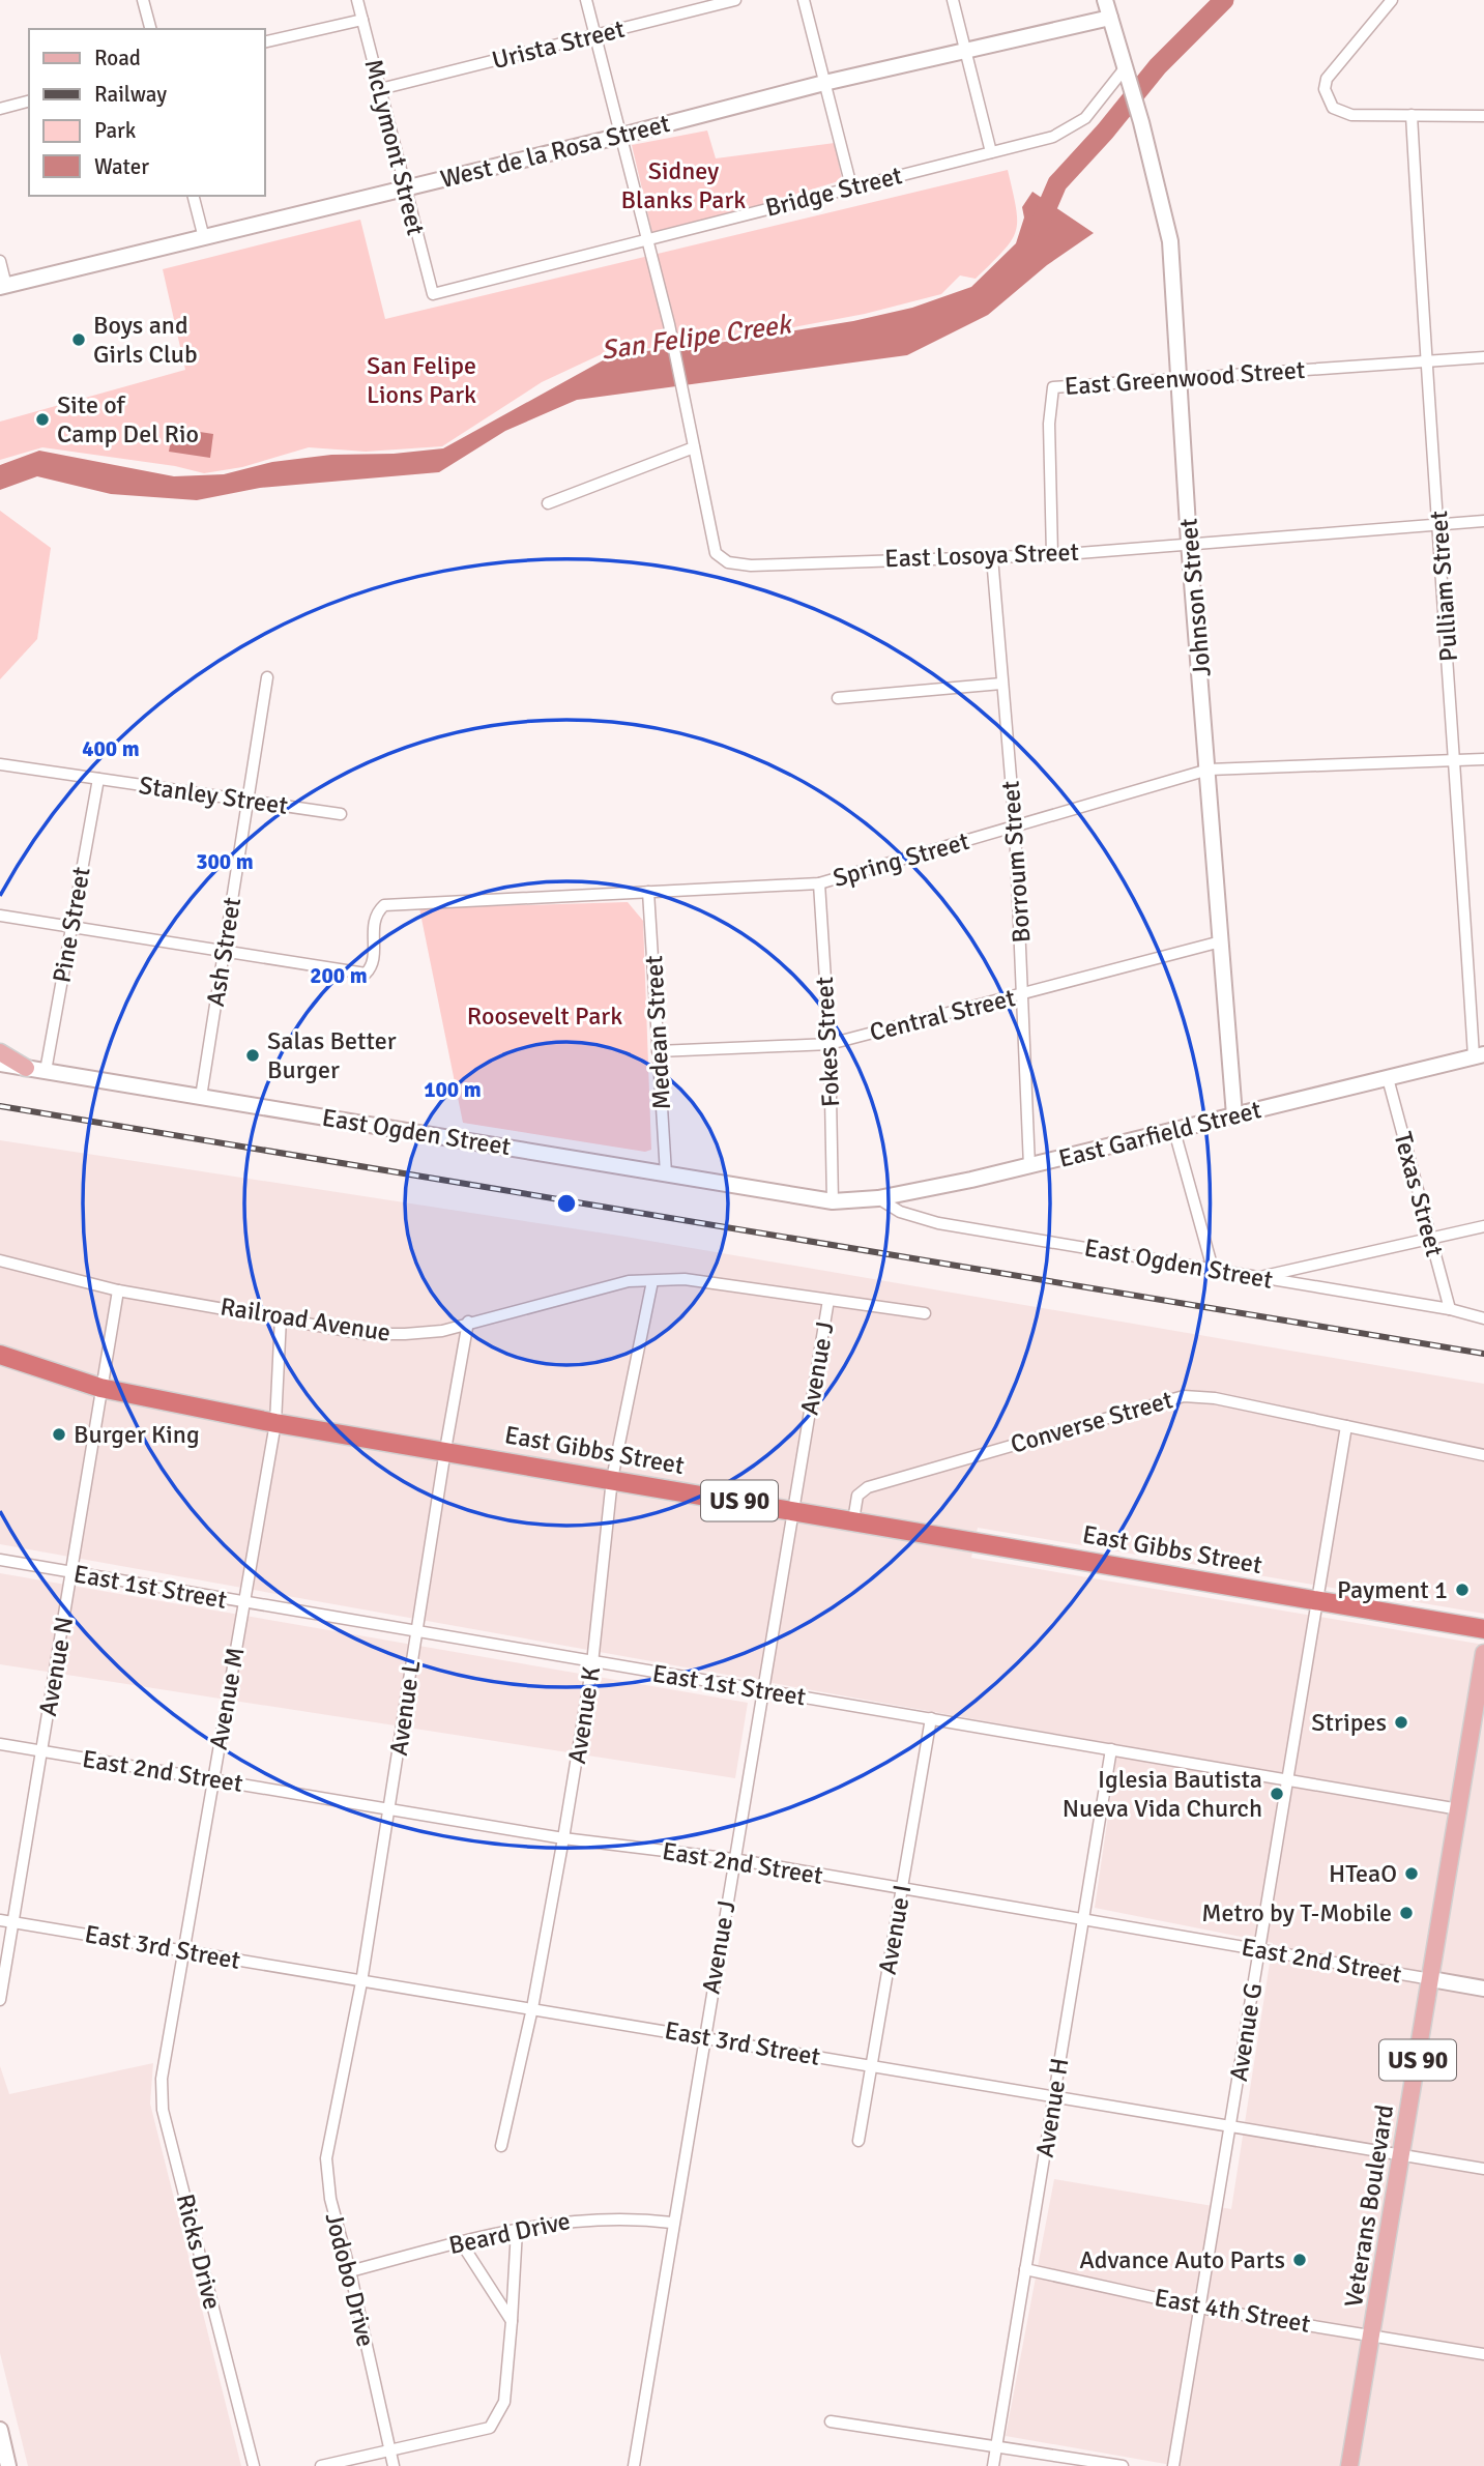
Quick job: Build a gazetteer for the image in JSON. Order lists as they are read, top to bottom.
{
  "streets": {
    "highway": ["East Gibbs Street", "US 90"],
    "main road": ["Veterans Boulevard"],
    "street": [
      "Urista Street",
      "McLymont Street",
      "West de la Rosa Street",
      "Bridge Street",
      "East Greenwood Street",
      "East Losoya Street",
      "Pulliam Street",
      "Johnson Street",
      "Stanley Street",
      "Spring Street",
      "Borroum Street",
      "Pine Street",
      "Ash Street",
      "Central Street",
      "Medean Street",
      "Fokes Street",
      "East Ogden Street",
      "East Garfield Street",
      "Texas Street",
      "Railroad Avenue",
      "Avenue J",
      "Converse Street",
      "East 1st Street",
      "Avenue N",
      "Avenue M",
      "Avenue L",
      "Avenue K",
      "East 2nd Street",
      "Avenue I",
      "East 3rd Street",
      "Avenue G",
      "Avenue H",
      "Beard Drive",
      "Ricks Drive",
      "Jodobo Drive",
      "East 4th Street"
    ]
  },
  "crossings": [
    ["Urista Street", "McLymont Street"],
    ["Urista Street", "East Losoya Street"],
    ["McLymont Street", "West de la Rosa Street"],
    ["McLymont Street", "Bridge Street"],
    ["West de la Rosa Street", "East Losoya Street"],
    ["West de la Rosa Street", "Johnson Street"],
    ["Bridge Street", "East Losoya Street"],
    ["Bridge Street", "Johnson Street"],
    ["East Greenwood Street", "East Losoya Street"],
    ["East Greenwood Street", "Pulliam Street"],
    ["East Greenwood Street", "Johnson Street"],
    ["East Losoya Street", "Pulliam Street"],
    ["East Losoya Street", "Johnson Street"],
    ["East Losoya Street", "Borroum Street"],
    ["Pulliam Street", "Spring Street"],
    ["Pulliam Street", "East Garfield Street"],
    ["Johnson Street", "Spring Street"],
    ["Johnson Street", "Central Street"],
    ["Johnson Street", "East Garfield Street"],
    ["Stanley Street", "Pine Street"],
    ["Stanley Street", "Ash Street"],
    ["Spring Street", "Borroum Street"],
    ["Spring Street", "Ash Street"],
    ["Spring Street", "Medean Street"],
    ["Spring Street", "Fokes Street"],
    ["Borroum Street", "Central Street"],
    ["Borroum Street", "East Garfield Street"],
    ["Pine Street", "East Ogden Street"],
    ["Ash Street", "East Ogden Street"],
    ["Central Street", "Medean Street"],
    ["Central Street", "Fokes Street"],
    ["Medean Street", "East Ogden Street"],
    ["Fokes Street", "East Ogden Street"],
    ["Fokes Street", "East Garfield Street"],
    ["East Ogden Street", "East Garfield Street"],
    ["East Ogden Street", "Texas Street"],
    ["East Garfield Street", "Texas Street"],
    ["Railroad Avenue", "Avenue J"],
    ["Railroad Avenue", "Avenue N"],
    ["Railroad Avenue", "Avenue M"],
    ["Railroad Avenue", "Avenue L"],
    ["Railroad Avenue", "Avenue K"],
    ["Avenue J", "East Gibbs Street"],
    ["Avenue J", "East 1st Street"],
    ["Avenue J", "East 2nd Street"],
    ["Avenue J", "East 3rd Street"],
    ["Avenue J", "Beard Drive"],
    ["Converse Street", "East Gibbs Street"],
    ["Converse Street", "Avenue G"],
    ["East Gibbs Street", "Avenue N"],
    ["East Gibbs Street", "Avenue M"],
    ["East Gibbs Street", "Avenue L"],
    ["East Gibbs Street", "Avenue K"],
    ["East Gibbs Street", "Avenue G"],
    ["East 1st Street", "Avenue N"],
    ["East 1st Street", "Avenue M"],
    ["East 1st Street", "Avenue L"],
    ["East 1st Street", "Avenue K"],
    ["East 1st Street", "Avenue I"],
    ["East 1st Street", "Avenue G"],
    ["East 1st Street", "Avenue H"],
    ["East 1st Street", "Veterans Boulevard"],
    ["Avenue N", "East 2nd Street"],
    ["Avenue N", "East 3rd Street"],
    ["Avenue M", "East 2nd Street"],
    ["Avenue M", "East 3rd Street"],
    ["Avenue M", "Ricks Drive"],
    ["Avenue L", "East 2nd Street"],
    ["Avenue L", "East 3rd Street"],
    ["Avenue L", "Jodobo Drive"],
    ["Avenue K", "East 2nd Street"],
    ["Avenue K", "East 3rd Street"],
    ["East 2nd Street", "Avenue I"],
    ["East 2nd Street", "Avenue G"],
    ["East 2nd Street", "Avenue H"],
    ["East 2nd Street", "Veterans Boulevard"],
    ["Avenue I", "East 3rd Street"],
    ["East 3rd Street", "Avenue G"],
    ["East 3rd Street", "Avenue H"],
    ["East 3rd Street", "Veterans Boulevard"],
    ["Avenue G", "East 4th Street"],
    ["Avenue H", "East 4th Street"],
    ["Veterans Boulevard", "East 4th Street"],
    ["Beard Drive", "Jodobo Drive"]
  ],
  "water": ["San Felipe Creek"],
  "parks": ["Sidney Blanks Park", "San Felipe Lions Park", "Roosevelt Park"],
  "places": [
    "Boys and Girls Club",
    "Site of Camp Del Rio",
    "Salas Better Burger",
    "Burger King",
    "Payment 1",
    "Stripes",
    "Iglesia Bautista Nueva Vida Church",
    "HTeaO",
    "Metro by T-Mobile",
    "Advance Auto Parts"
  ],
  "legend": [
    "Road",
    "Railway",
    "Park",
    "Water"
  ],
  "rings": [
    "400 m",
    "300 m",
    "200 m",
    "100 m"
  ]
}
